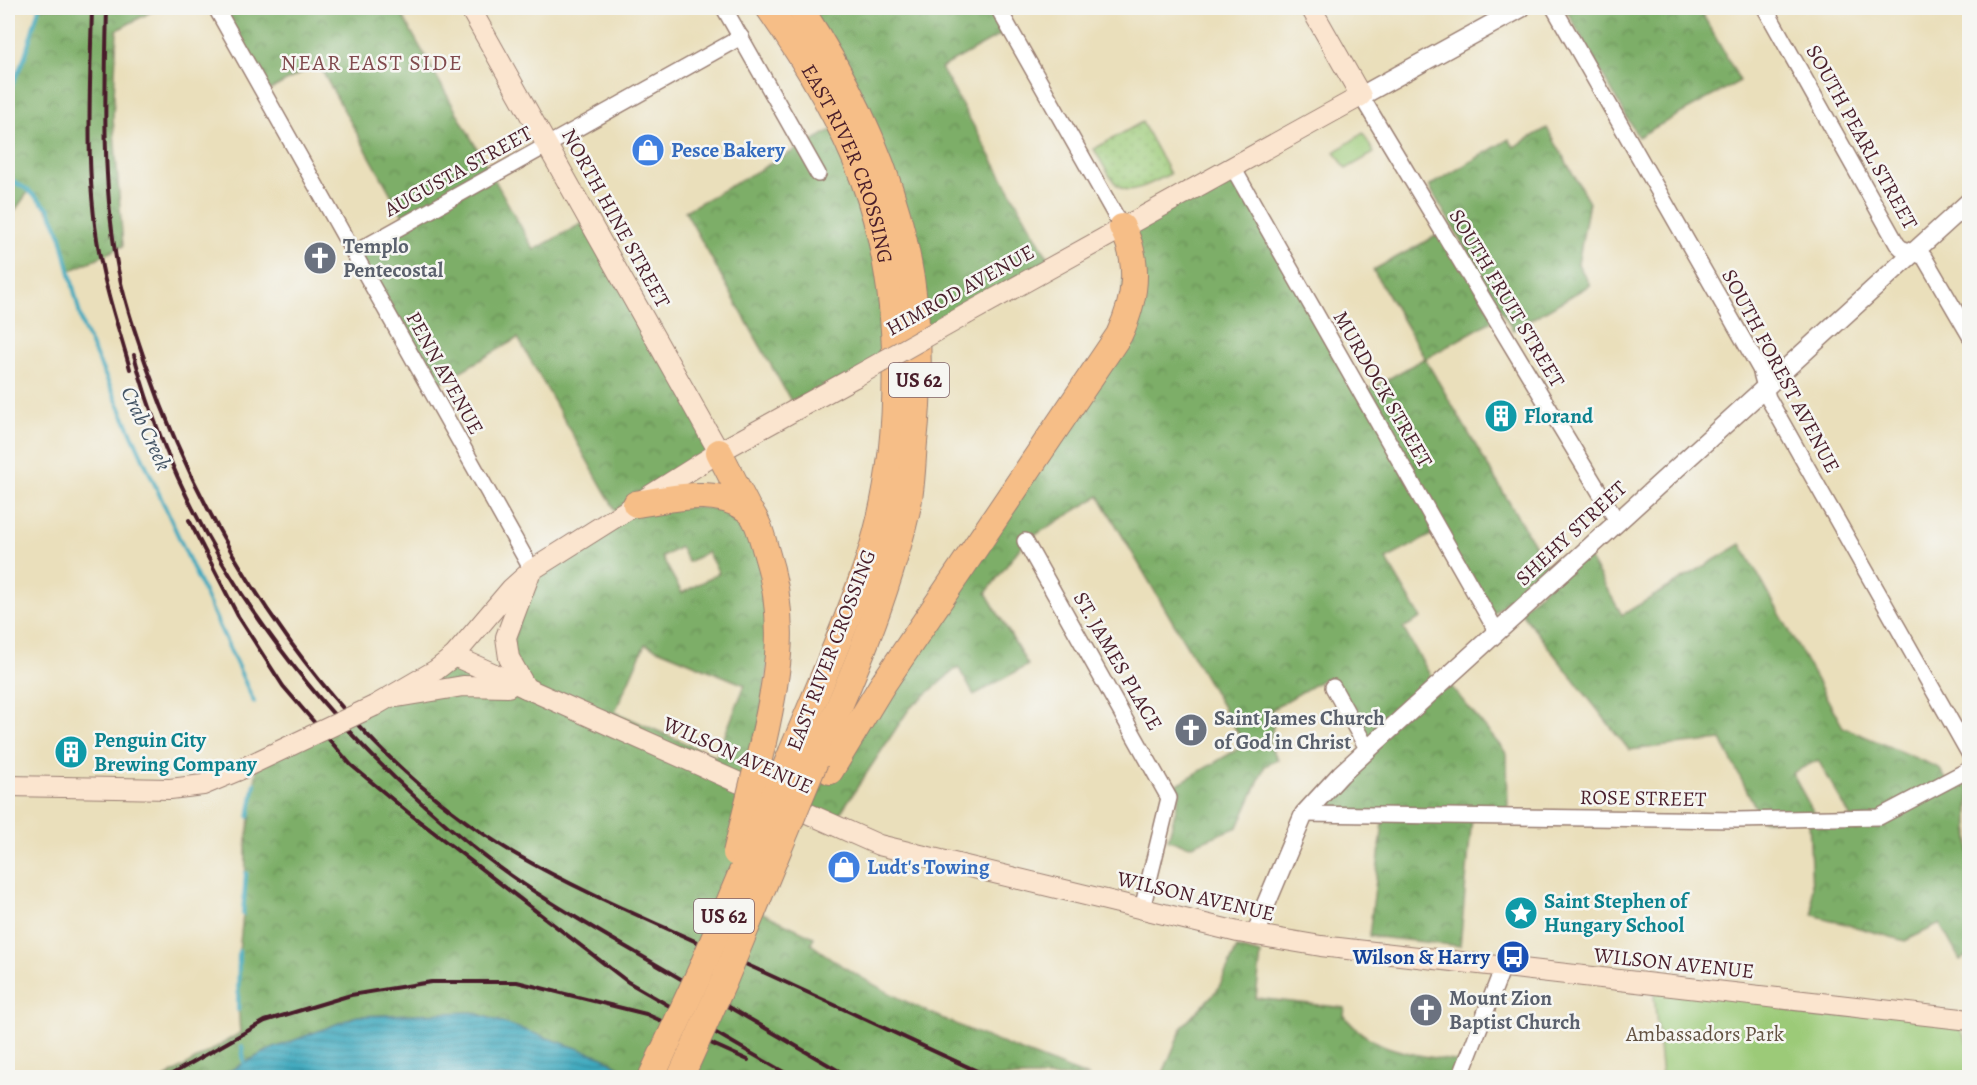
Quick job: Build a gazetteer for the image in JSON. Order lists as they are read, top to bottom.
{
  "streets": {
    "highway": ["EAST RIVER CROSSING", "US 62"],
    "main road": ["NORTH HINE STREET", "HIMROD AVENUE", "WILSON AVENUE"],
    "street": [
      "SOUTH PEARL STREET",
      "AUGUSTA STREET",
      "SOUTH FRUIT STREET",
      "SOUTH FOREST AVENUE",
      "PENN AVENUE",
      "MURDOCK STREET",
      "SHEHY STREET",
      "ST. JAMES PLACE",
      "ROSE STREET"
    ]
  },
  "crossings": [
    ["SOUTH PEARL STREET", "SHEHY STREET"],
    ["EAST RIVER CROSSING", "US 62"],
    ["AUGUSTA STREET", "NORTH HINE STREET"],
    ["AUGUSTA STREET", "PENN AVENUE"],
    ["NORTH HINE STREET", "HIMROD AVENUE"],
    ["HIMROD AVENUE", "SOUTH FRUIT STREET"],
    ["HIMROD AVENUE", "PENN AVENUE"],
    ["HIMROD AVENUE", "MURDOCK STREET"],
    ["HIMROD AVENUE", "WILSON AVENUE"],
    ["SOUTH FRUIT STREET", "SHEHY STREET"],
    ["SOUTH FOREST AVENUE", "SHEHY STREET"],
    ["MURDOCK STREET", "SHEHY STREET"],
    ["SHEHY STREET", "WILSON AVENUE"],
    ["SHEHY STREET", "ROSE STREET"],
    ["ST. JAMES PLACE", "WILSON AVENUE"]
  ],
  "districts": ["NEAR EAST SIDE"],
  "water": ["Crab Creek"],
  "parks": ["Ambassadors Park"],
  "places": {
    "shop": ["Pesce Bakery", "Ludt's Towing"],
    "church": ["Templo Pentecostal", "Saint James Church of God in Christ", "Mount Zion Baptist Church"],
    "building": ["Florand", "Penguin City Brewing Company"],
    "place": ["Saint Stephen of Hungary School"],
    "bus stop": ["Wilson & Harry"]
  }
}
